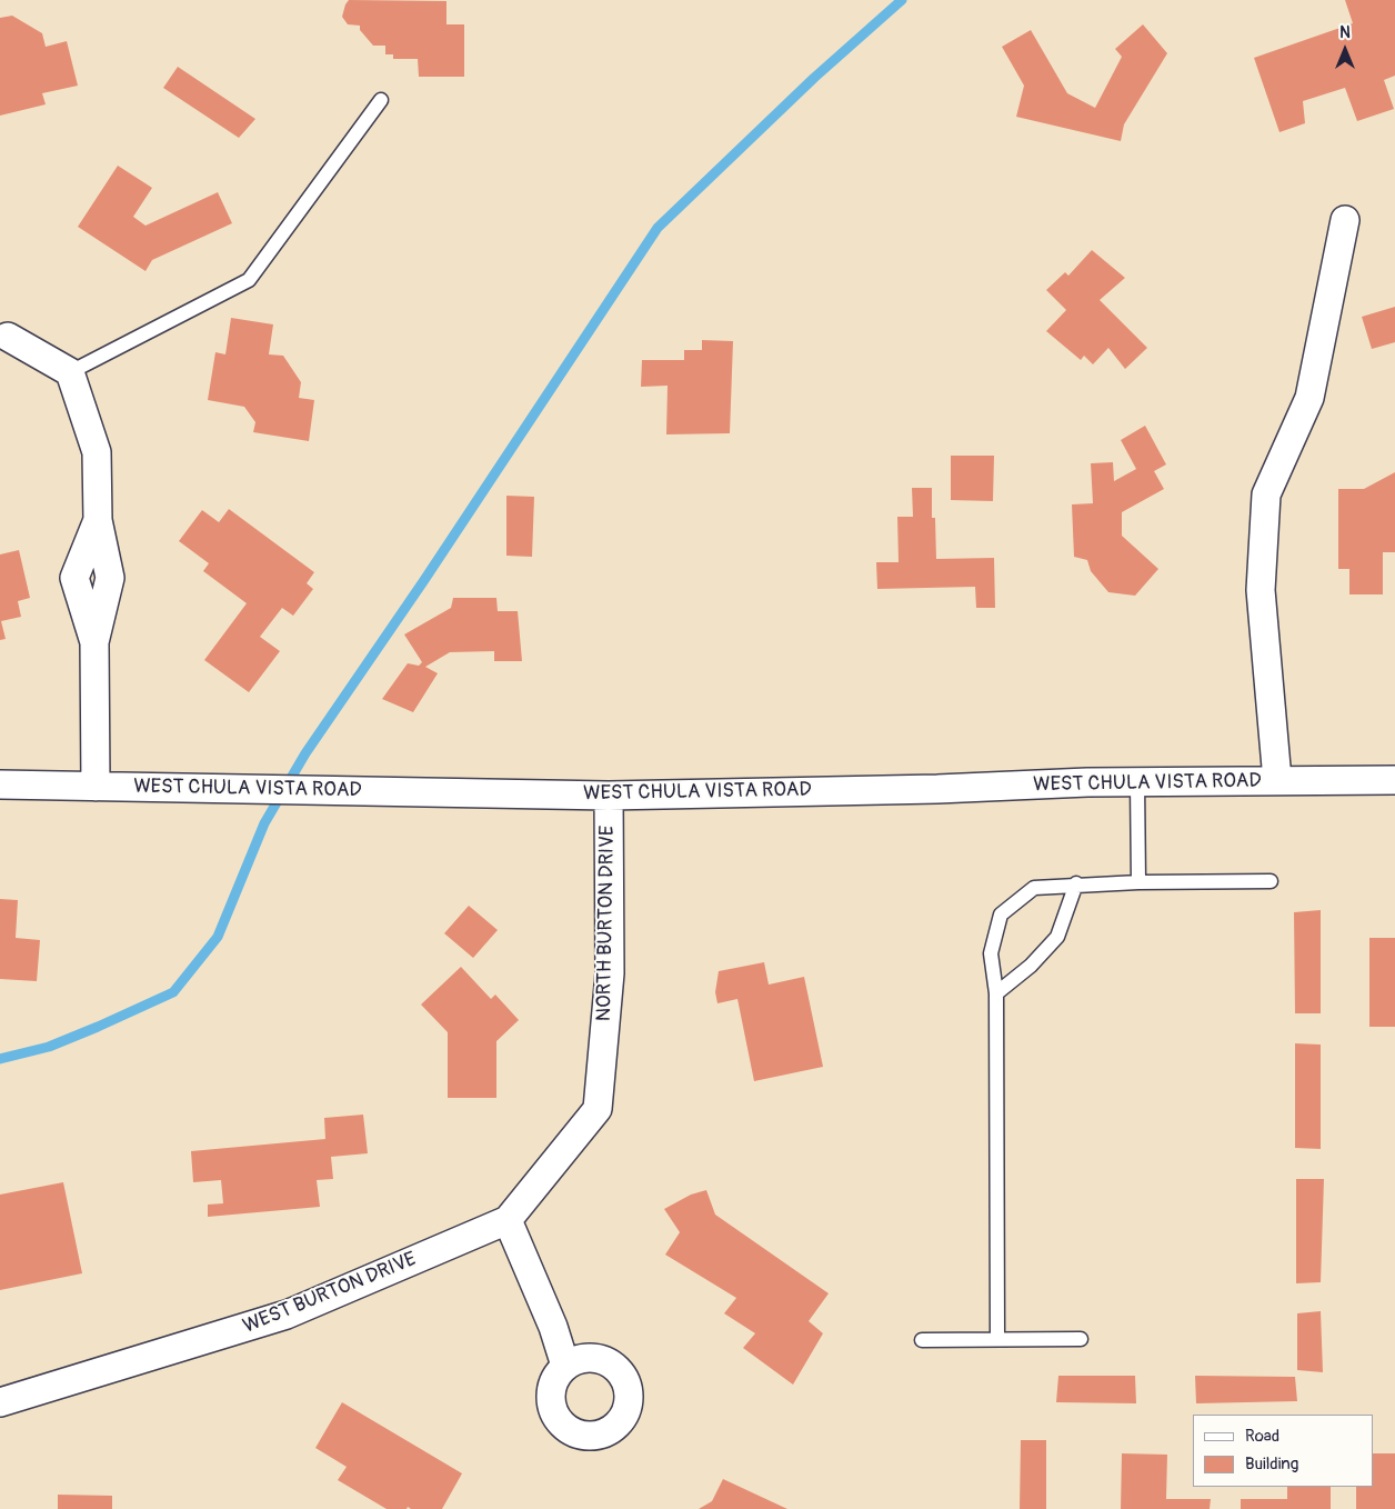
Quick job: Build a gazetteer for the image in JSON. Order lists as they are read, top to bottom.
{
  "streets": {
    "street": ["WEST CHULA VISTA ROAD", "NORTH BURTON DRIVE", "WEST BURTON DRIVE"]
  },
  "crossings": [
    ["WEST CHULA VISTA ROAD", "NORTH BURTON DRIVE"],
    ["NORTH BURTON DRIVE", "WEST BURTON DRIVE"]
  ],
  "legend": ["Road", "Building"],
  "north": "top"
}
